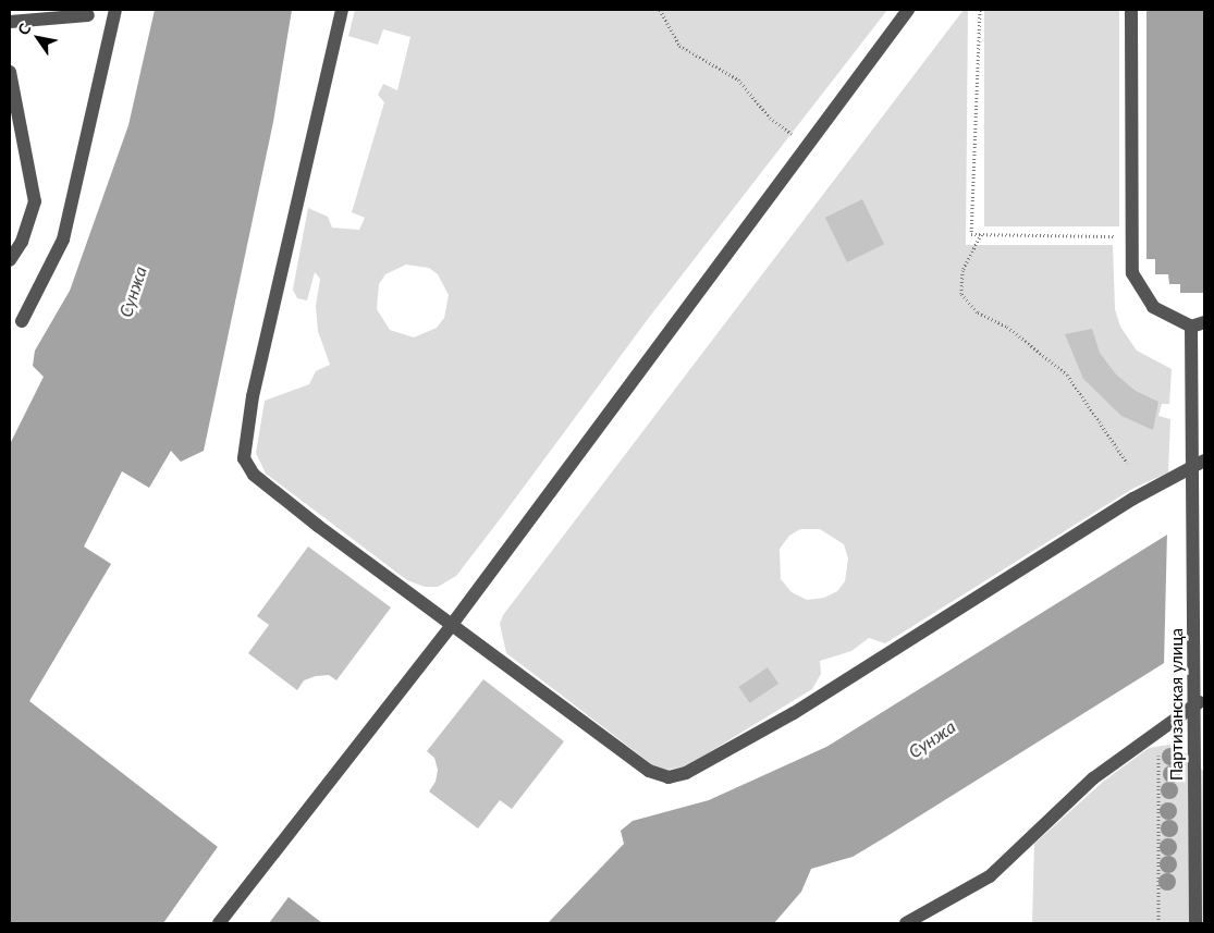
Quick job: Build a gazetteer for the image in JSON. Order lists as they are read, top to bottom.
{
  "streets": {
    "street": ["Партизанская улица"]
  },
  "water": ["Сунжа"],
  "north": "top left"
}
